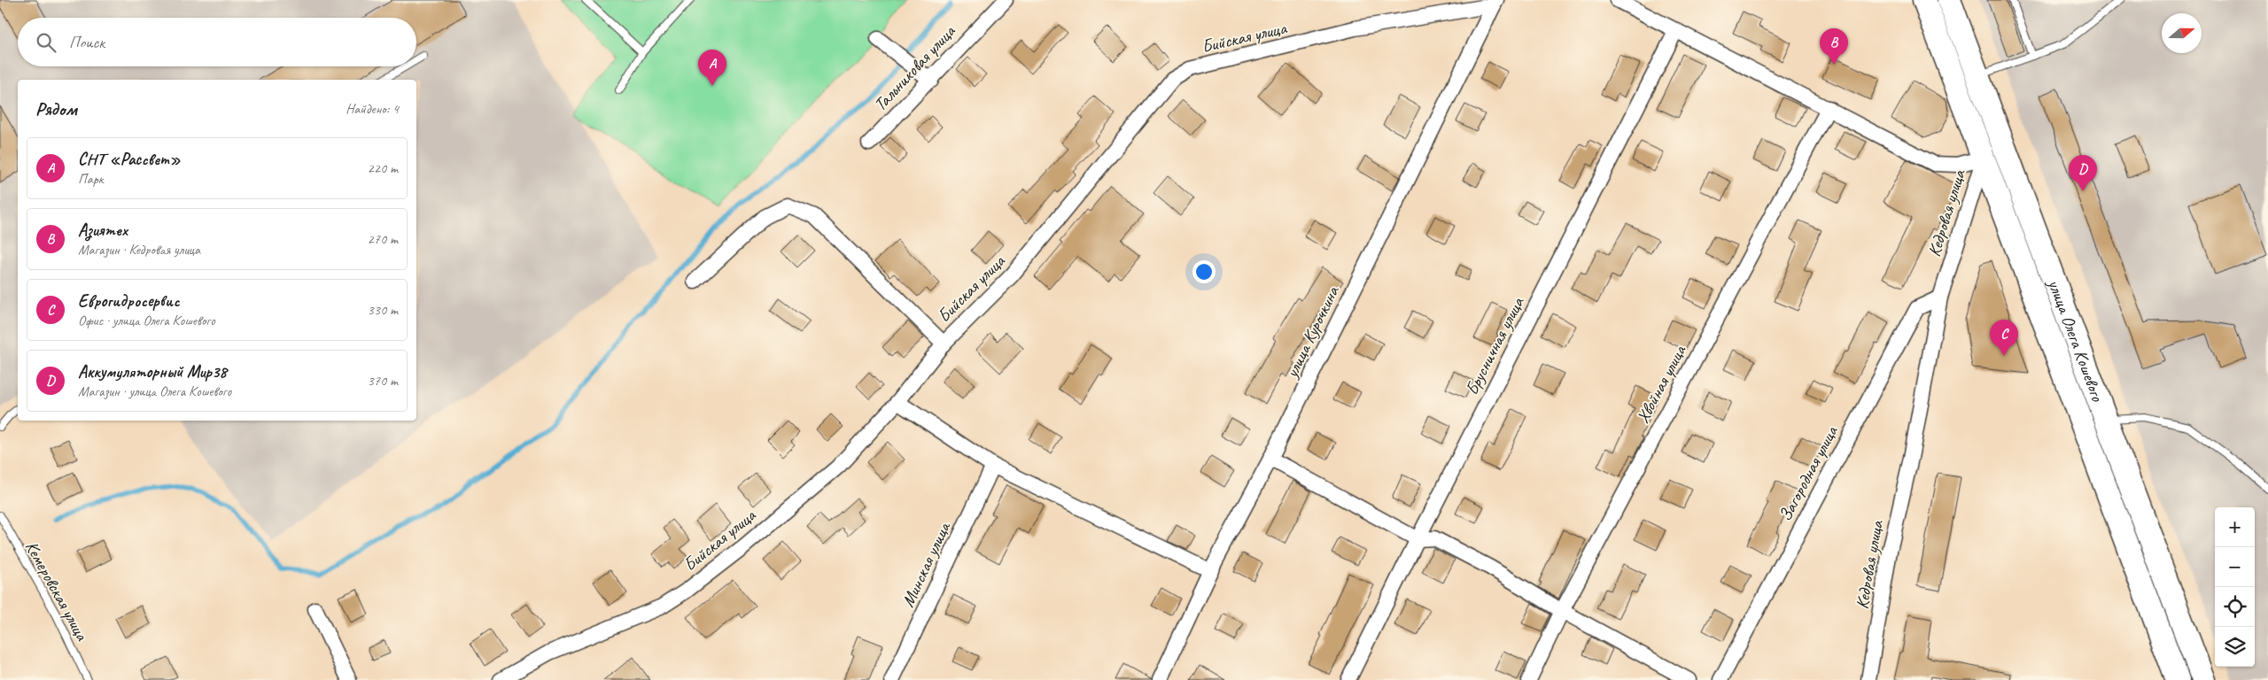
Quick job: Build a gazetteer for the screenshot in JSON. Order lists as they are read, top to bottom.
{
  "streets": {
    "main road": ["улица Олега Кошевого"],
    "street": [
      "Бийская улица",
      "Тальниковая улица",
      "Кедровая улица",
      "улица Курочкина",
      "Брусничная улица",
      "Хвойная улица",
      "Загородная улица",
      "Минская улица"
    ],
    "lane": ["Кемеровская улица"]
  },
  "crossings": [
    ["Бийская улица", "улица Курочкина"],
    ["Кедровая улица", "улица Олега Кошевого"],
    ["Кедровая улица", "Брусничная улица"],
    ["Кедровая улица", "Хвойная улица"],
    ["Кедровая улица", "Загородная улица"]
  ],
  "north": "right",
  "page": {
    "search": "Поиск",
    "pins": [
      "B",
      "A",
      "D",
      "C"
    ],
    "heading": ["Рядом", "Найдено: 4"],
    "list": [
      {
        "mark": "A",
        "name": "СНТ «Рассвет»",
        "note": "Парк",
        "value": "220 m"
      },
      {
        "mark": "B",
        "name": "Азиятех",
        "note": "Магазин · Кедровая улица",
        "value": "270 m"
      },
      {
        "mark": "C",
        "name": "Еврогидросервис",
        "note": "Офис · улица Олега Кошевого",
        "value": "330 m"
      },
      {
        "mark": "D",
        "name": "Аккумуляторный Мир38",
        "note": "Магазин · улица Олега Кошевого",
        "value": "370 m"
      }
    ],
    "map_buttons": ["+", "−"]
  }
}
